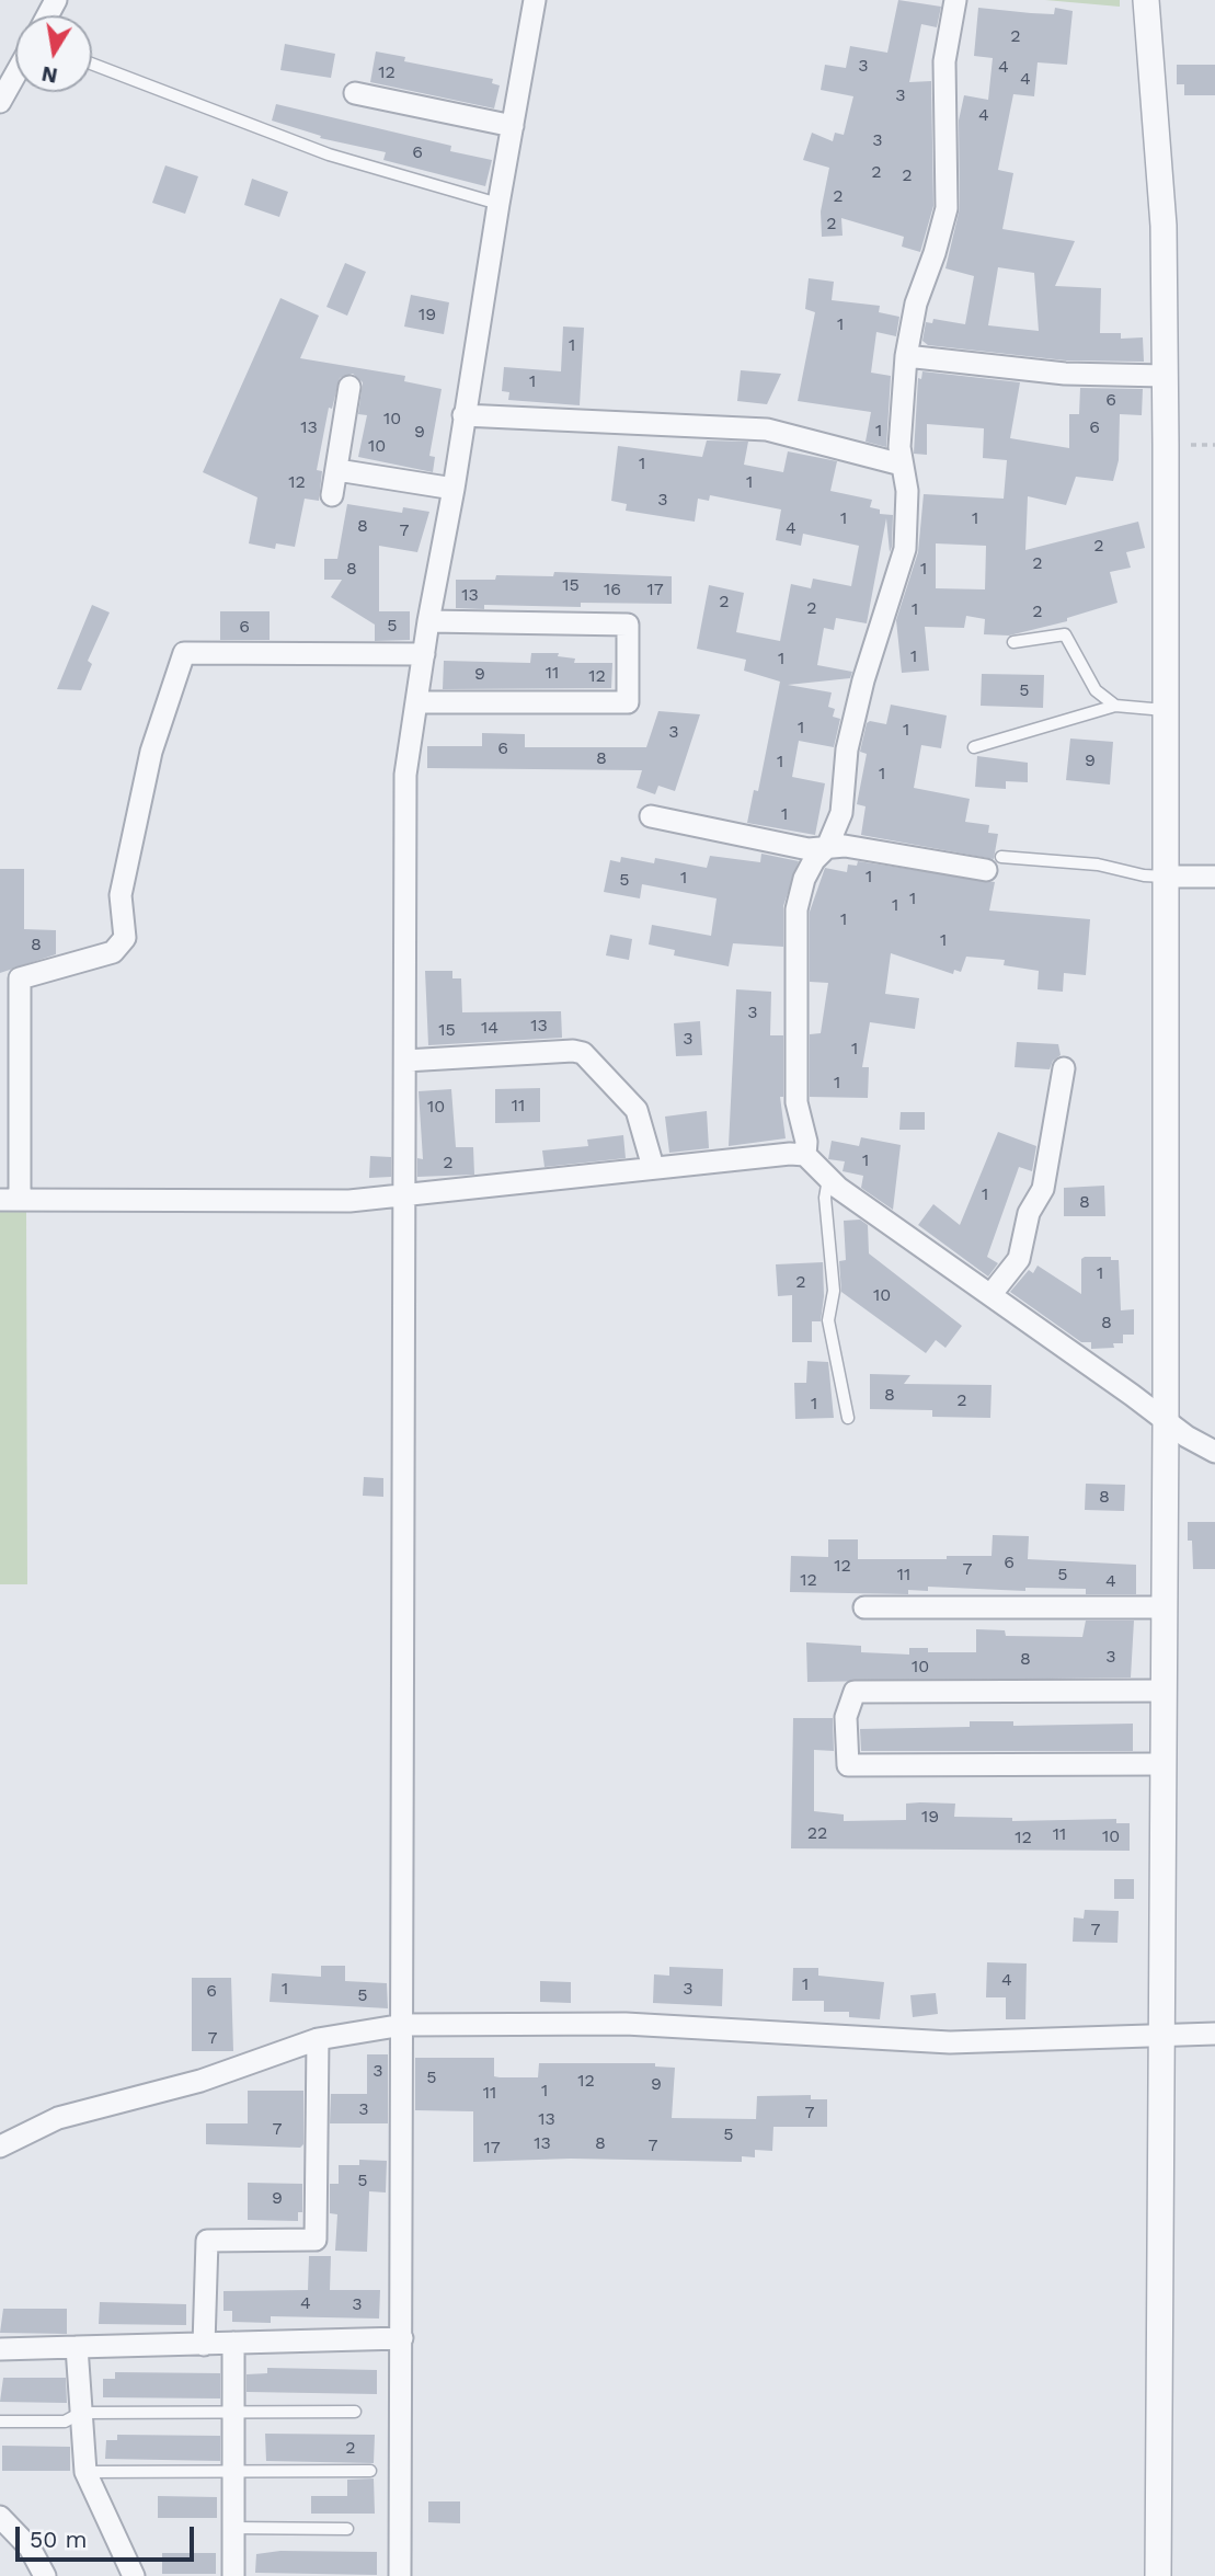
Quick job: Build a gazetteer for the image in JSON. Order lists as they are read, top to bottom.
{
  "house_numbers": [
    "2",
    "3",
    "4",
    "12",
    "4",
    "3",
    "4",
    "3",
    "6",
    "2",
    "2",
    "2",
    "2",
    "19",
    "1",
    "1",
    "1",
    "6",
    "10",
    "13",
    "6",
    "1",
    "9",
    "10",
    "1",
    "12",
    "1",
    "3",
    "1",
    "1",
    "8",
    "4",
    "7",
    "2",
    "2",
    "8",
    "1",
    "15",
    "16",
    "17",
    "13",
    "2",
    "2",
    "1",
    "2",
    "5",
    "6",
    "1",
    "1",
    "11",
    "9",
    "12",
    "5",
    "1",
    "1",
    "3",
    "6",
    "8",
    "9",
    "1",
    "1",
    "1",
    "1",
    "1",
    "5",
    "1",
    "1",
    "1",
    "1",
    "8",
    "3",
    "13",
    "14",
    "15",
    "3",
    "1",
    "1",
    "11",
    "10",
    "1",
    "2",
    "1",
    "8",
    "1",
    "2",
    "10",
    "8",
    "8",
    "2",
    "1",
    "8",
    "6",
    "12",
    "7",
    "11",
    "5",
    "12",
    "4",
    "3",
    "8",
    "10",
    "19",
    "22",
    "11",
    "10",
    "12",
    "7",
    "4",
    "1",
    "1",
    "3",
    "6",
    "5",
    "7",
    "3",
    "5",
    "12",
    "9",
    "1",
    "11",
    "3",
    "7",
    "13",
    "7",
    "5",
    "13",
    "8",
    "7",
    "17",
    "5",
    "9",
    "4",
    "3",
    "2"
  ],
  "scale_bar": "50 m",
  "north": "bottom"
}
